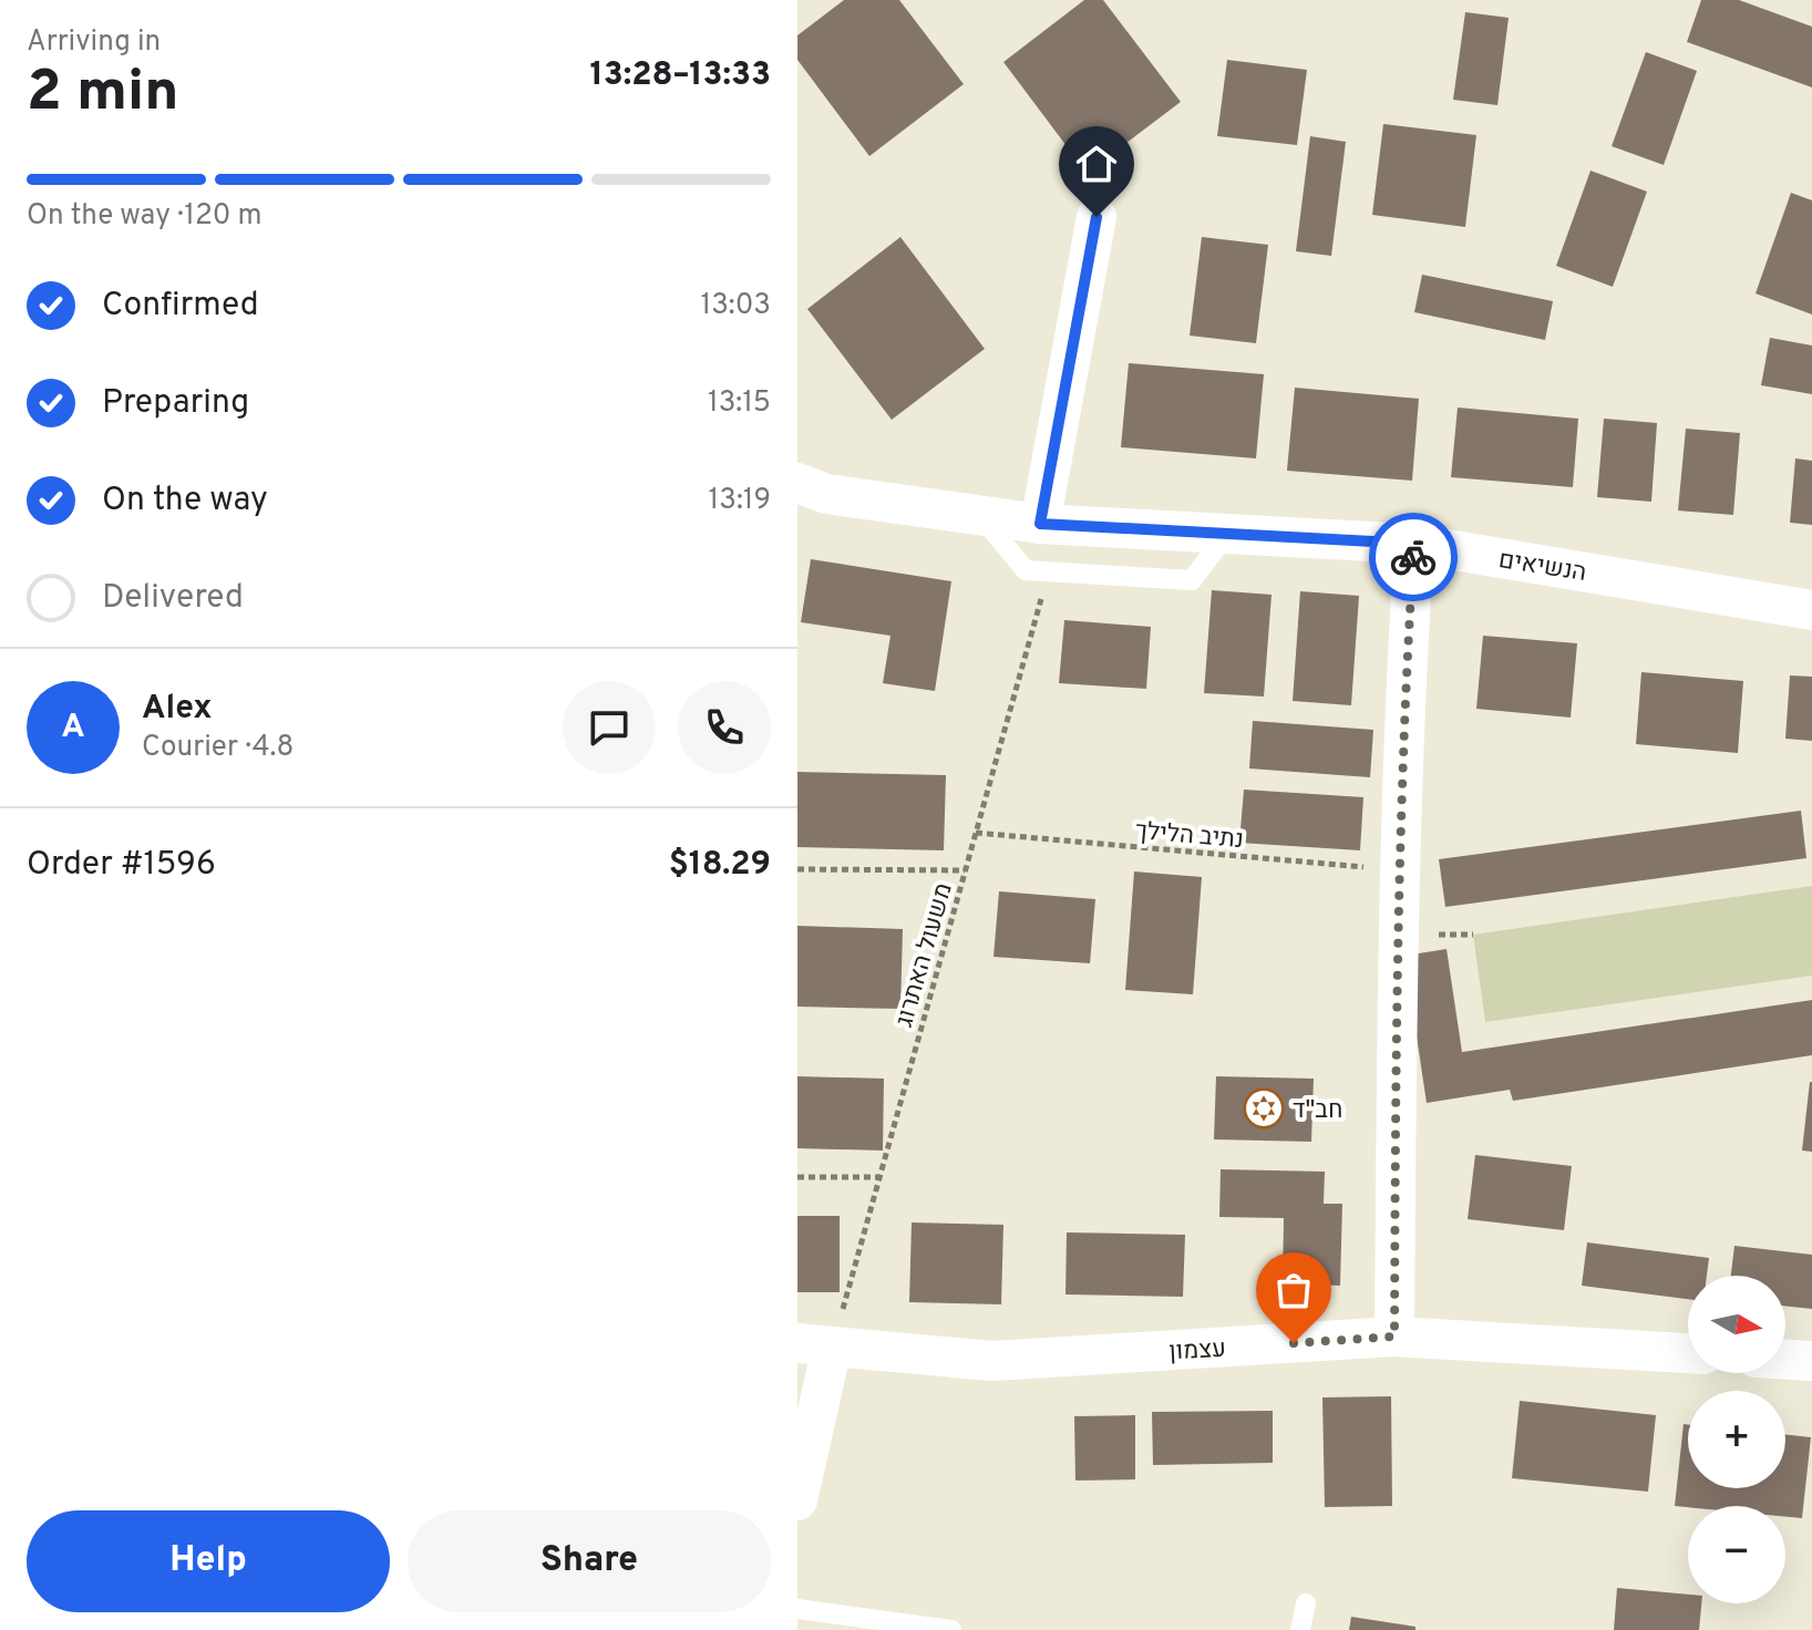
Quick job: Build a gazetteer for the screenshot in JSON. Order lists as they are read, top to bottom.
{
  "streets": {
    "street": ["הנשיאים", "עצמון"],
    "path": ["נתיב הלילך", "משעול האתרוג"]
  },
  "crossings": [
    ["נתיב הלילך", "משעול האתרוג"],
    ["משעול האתרוג", "עצמון"]
  ],
  "places": {
    "synagogue": ["חב\"ד"]
  },
  "north": "right",
  "page": {
    "heading": ["2 min", "Arriving in", "13:28–13:33"],
    "panel": [
      "Alex",
      "Courier · 4.8",
      "Order #1596",
      "$18.29"
    ],
    "bar": "On the way · 120 m",
    "list": [
      ["Confirmed", "13:03"],
      ["Preparing", "13:15"],
      ["On the way", "13:19"],
      "Delivered"
    ],
    "round": "A",
    "map_buttons": ["+", "−"],
    "buttons": ["Help", "Share"]
  }
}
